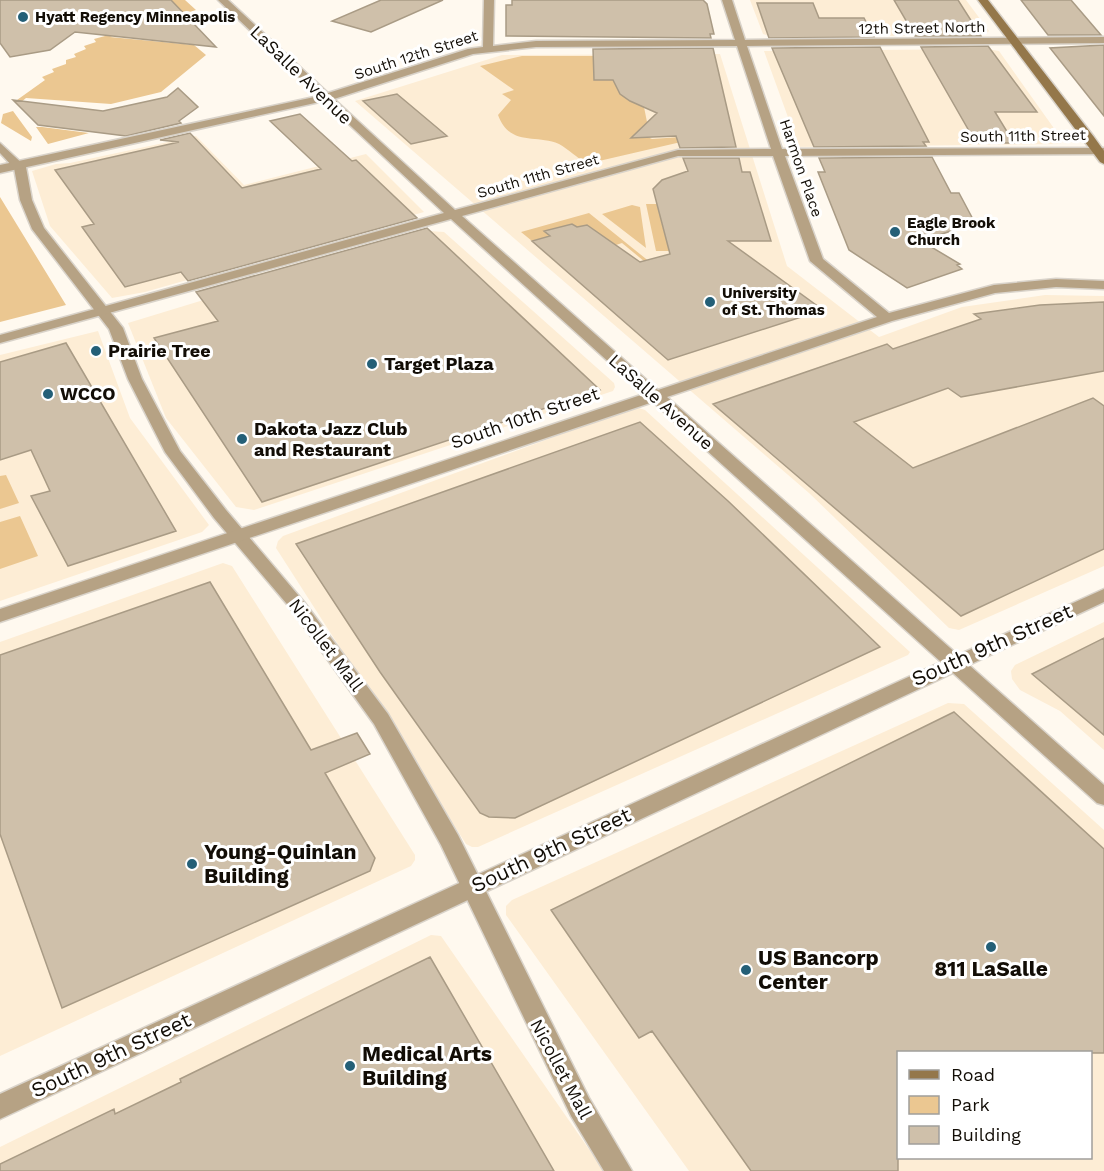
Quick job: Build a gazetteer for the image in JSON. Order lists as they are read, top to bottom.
{
  "streets": {
    "street": [
      "12th Street North",
      "South 12th Street",
      "LaSalle Avenue",
      "South 11th Street",
      "Harmon Place",
      "South 10th Street",
      "Nicollet Mall",
      "South 9th Street"
    ]
  },
  "crossings": [
    ["12th Street North", "South 12th Street"],
    ["12th Street North", "Harmon Place"],
    ["South 12th Street", "LaSalle Avenue"],
    ["South 12th Street", "Harmon Place"],
    ["South 12th Street", "Nicollet Mall"],
    ["LaSalle Avenue", "South 11th Street"],
    ["LaSalle Avenue", "South 10th Street"],
    ["LaSalle Avenue", "South 9th Street"],
    ["South 11th Street", "Harmon Place"],
    ["South 11th Street", "Nicollet Mall"],
    ["Harmon Place", "South 10th Street"],
    ["South 10th Street", "Nicollet Mall"],
    ["Nicollet Mall", "South 9th Street"]
  ],
  "places": [
    "Hyatt Regency Minneapolis",
    "Eagle Brook Church",
    "University of St. Thomas",
    "Prairie Tree",
    "Target Plaza",
    "WCCO",
    "Dakota Jazz Club and Restaurant",
    "Young-Quinlan Building",
    "811 LaSalle",
    "US Bancorp Center",
    "Medical Arts Building"
  ],
  "legend": ["Road", "Park", "Building"]
}
